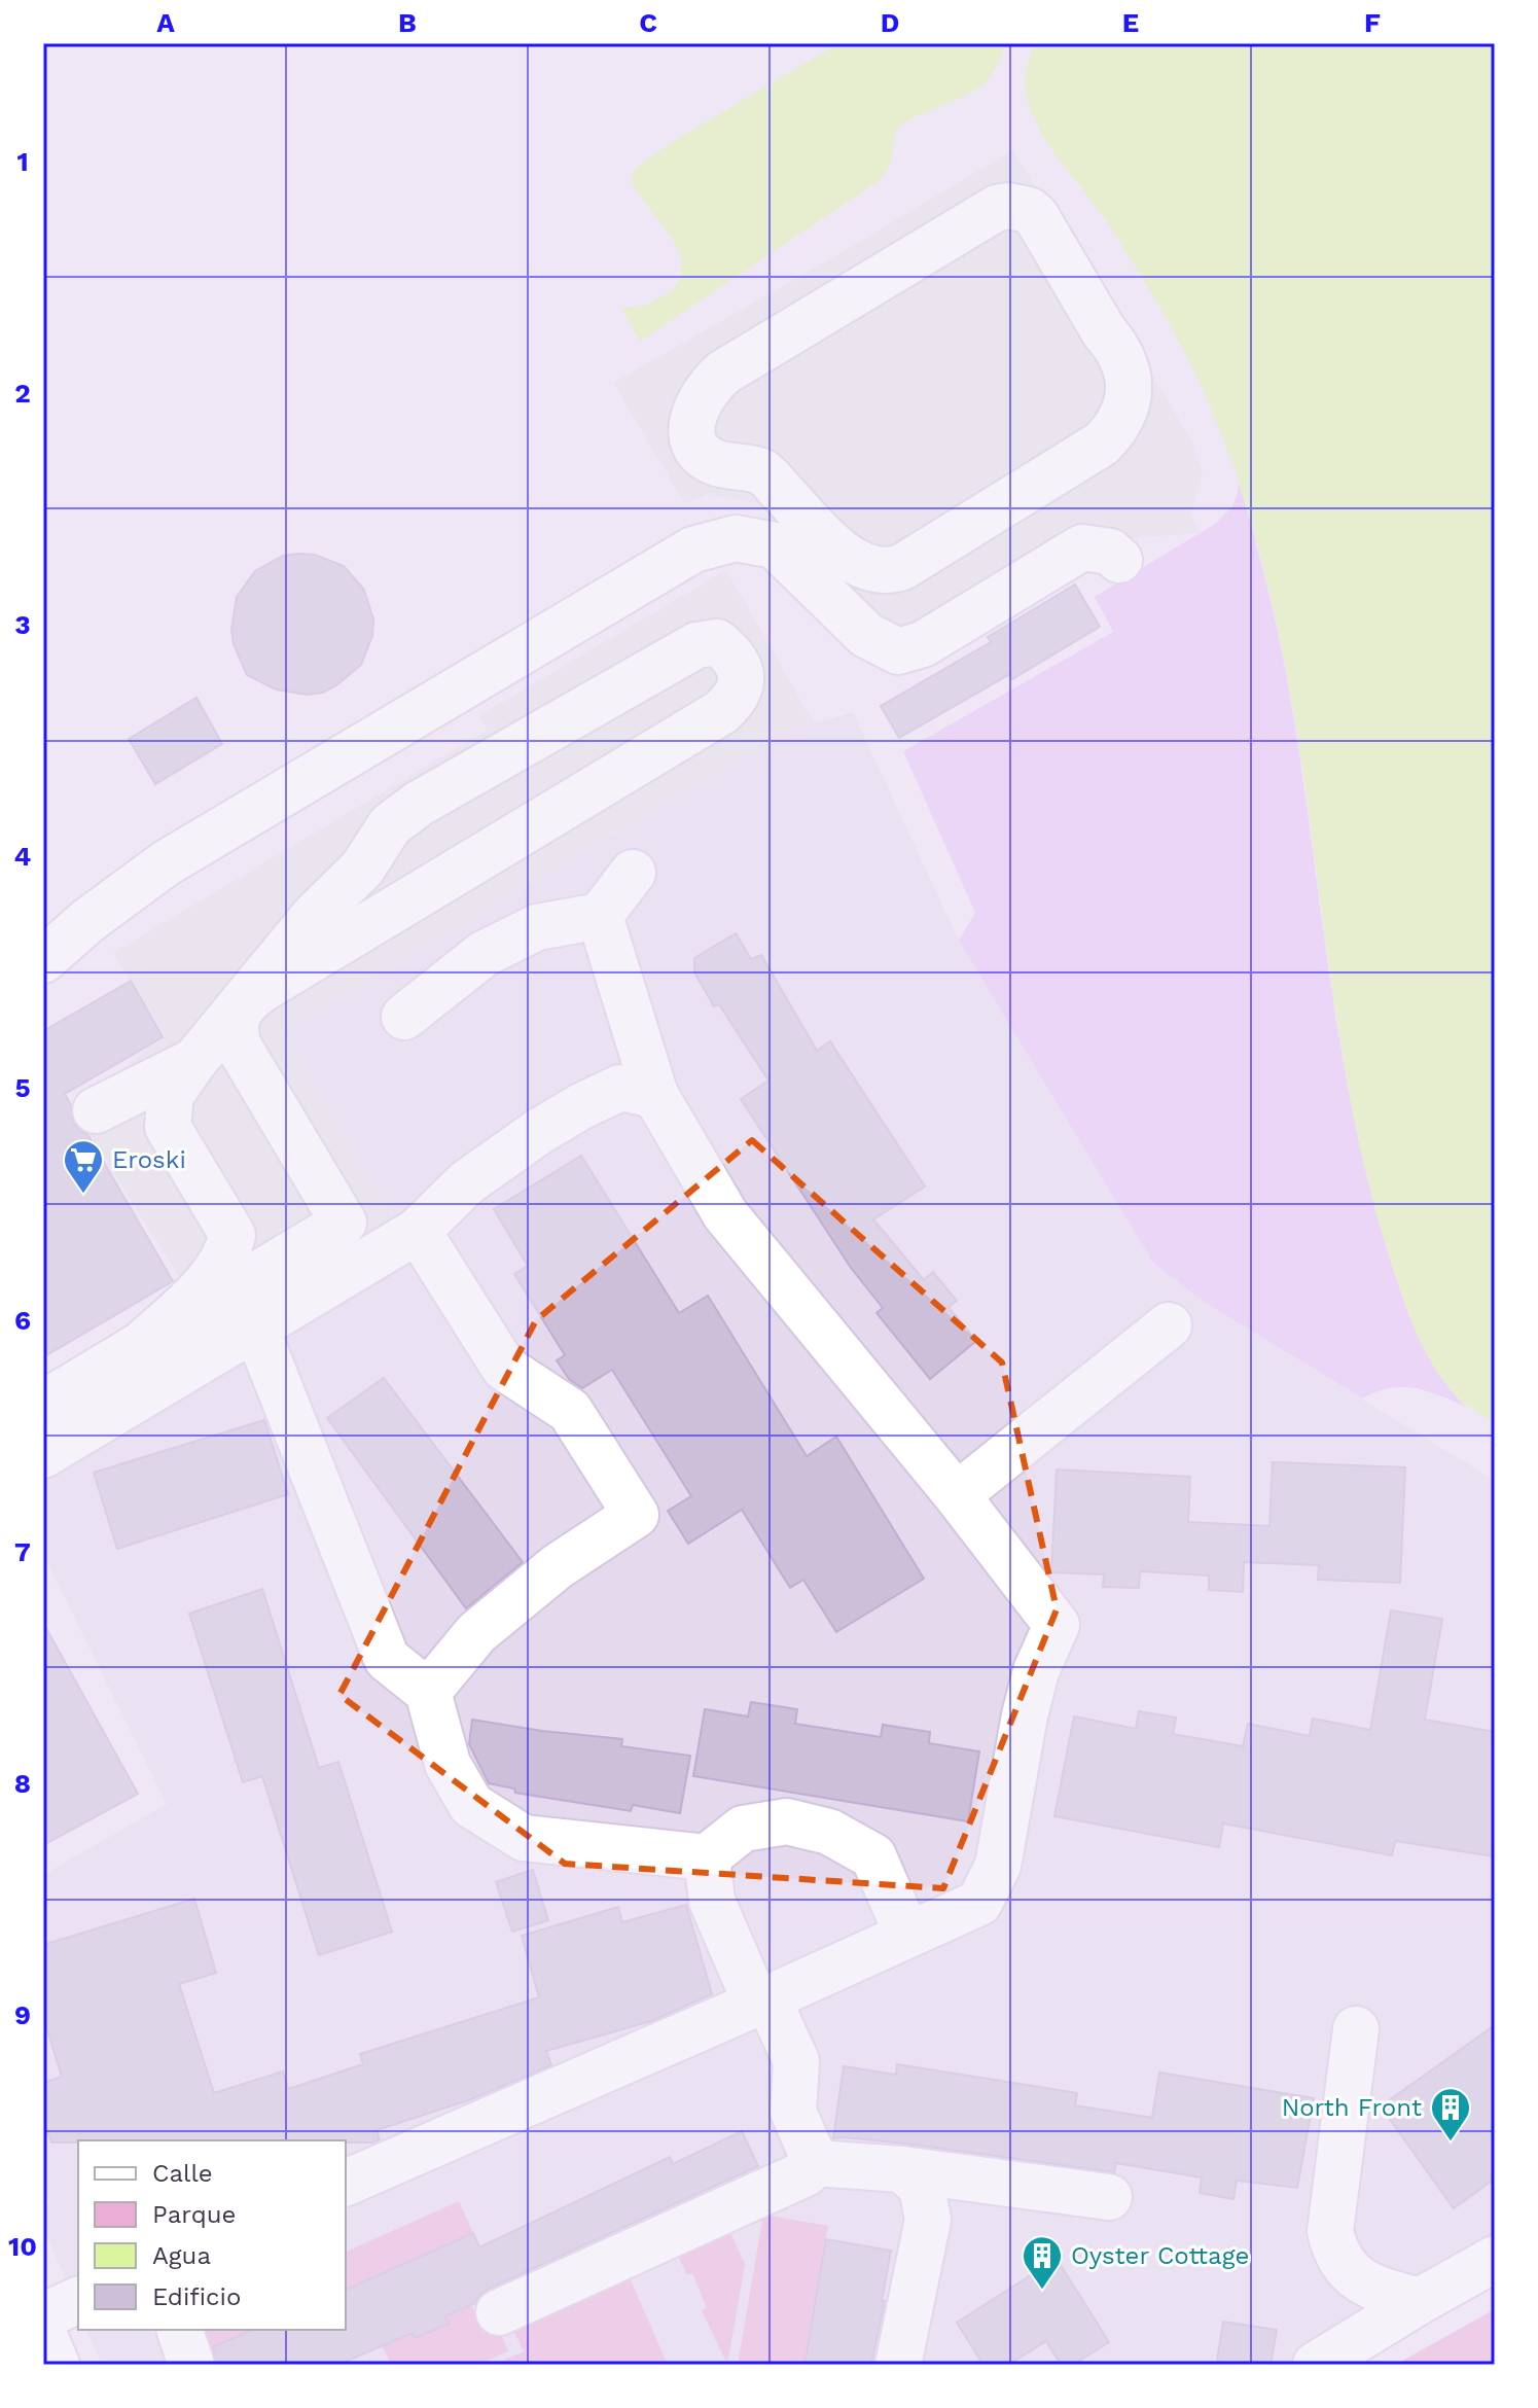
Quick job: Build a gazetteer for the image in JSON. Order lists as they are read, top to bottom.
{
  "places": {
    "supermarket": ["Eroski"],
    "building": ["North Front", "Oyster Cottage"]
  },
  "legend": [
    "Calle",
    "Parque",
    "Agua",
    "Edificio"
  ],
  "grid": {
    "columns": [
      "A",
      "B",
      "C",
      "D",
      "E",
      "F"
    ],
    "rows": [
      "1",
      "2",
      "3",
      "4",
      "5",
      "6",
      "7",
      "8",
      "9",
      "10"
    ]
  }
}
